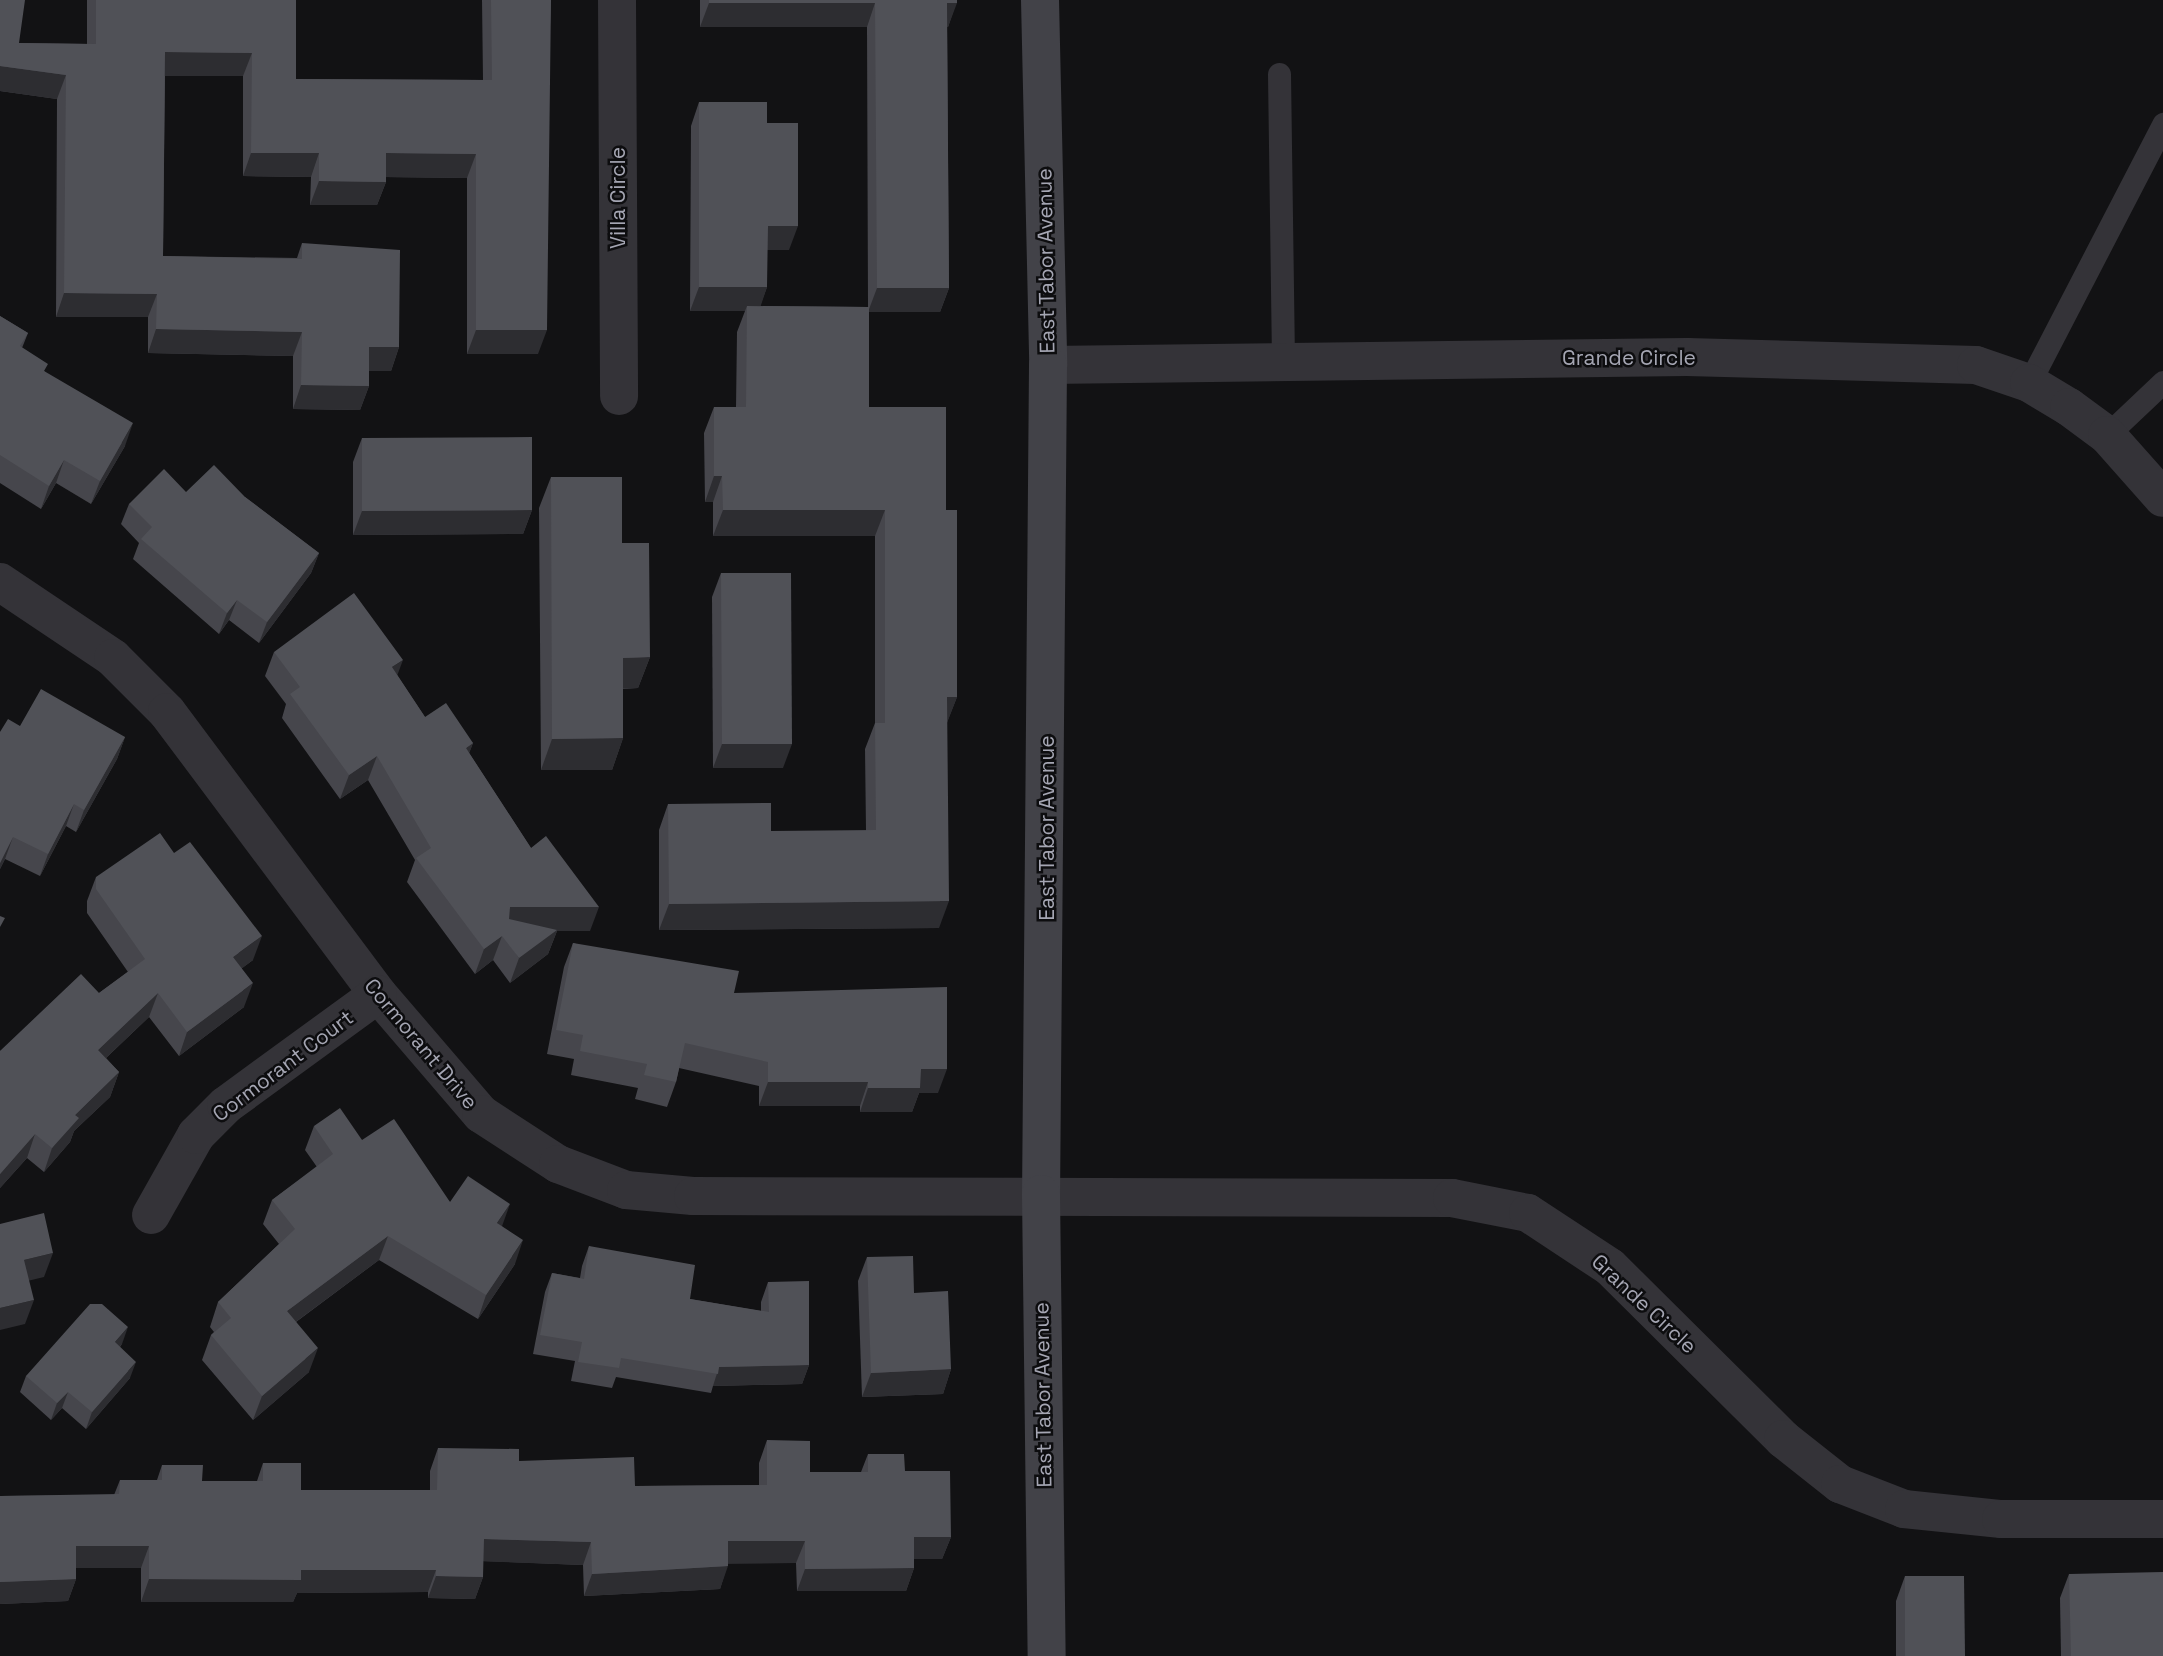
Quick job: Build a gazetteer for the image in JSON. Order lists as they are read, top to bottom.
{
  "streets": {
    "main road": ["East Tabor Avenue"],
    "street": [
      "Villa Circle",
      "Grande Circle",
      "Cormorant Drive",
      "Cormorant Court"
    ]
  },
  "crossings": [
    ["East Tabor Avenue", "Grande Circle"],
    ["East Tabor Avenue", "Cormorant Drive"],
    ["Grande Circle", "Cormorant Drive"],
    ["Cormorant Drive", "Cormorant Court"]
  ]
}
